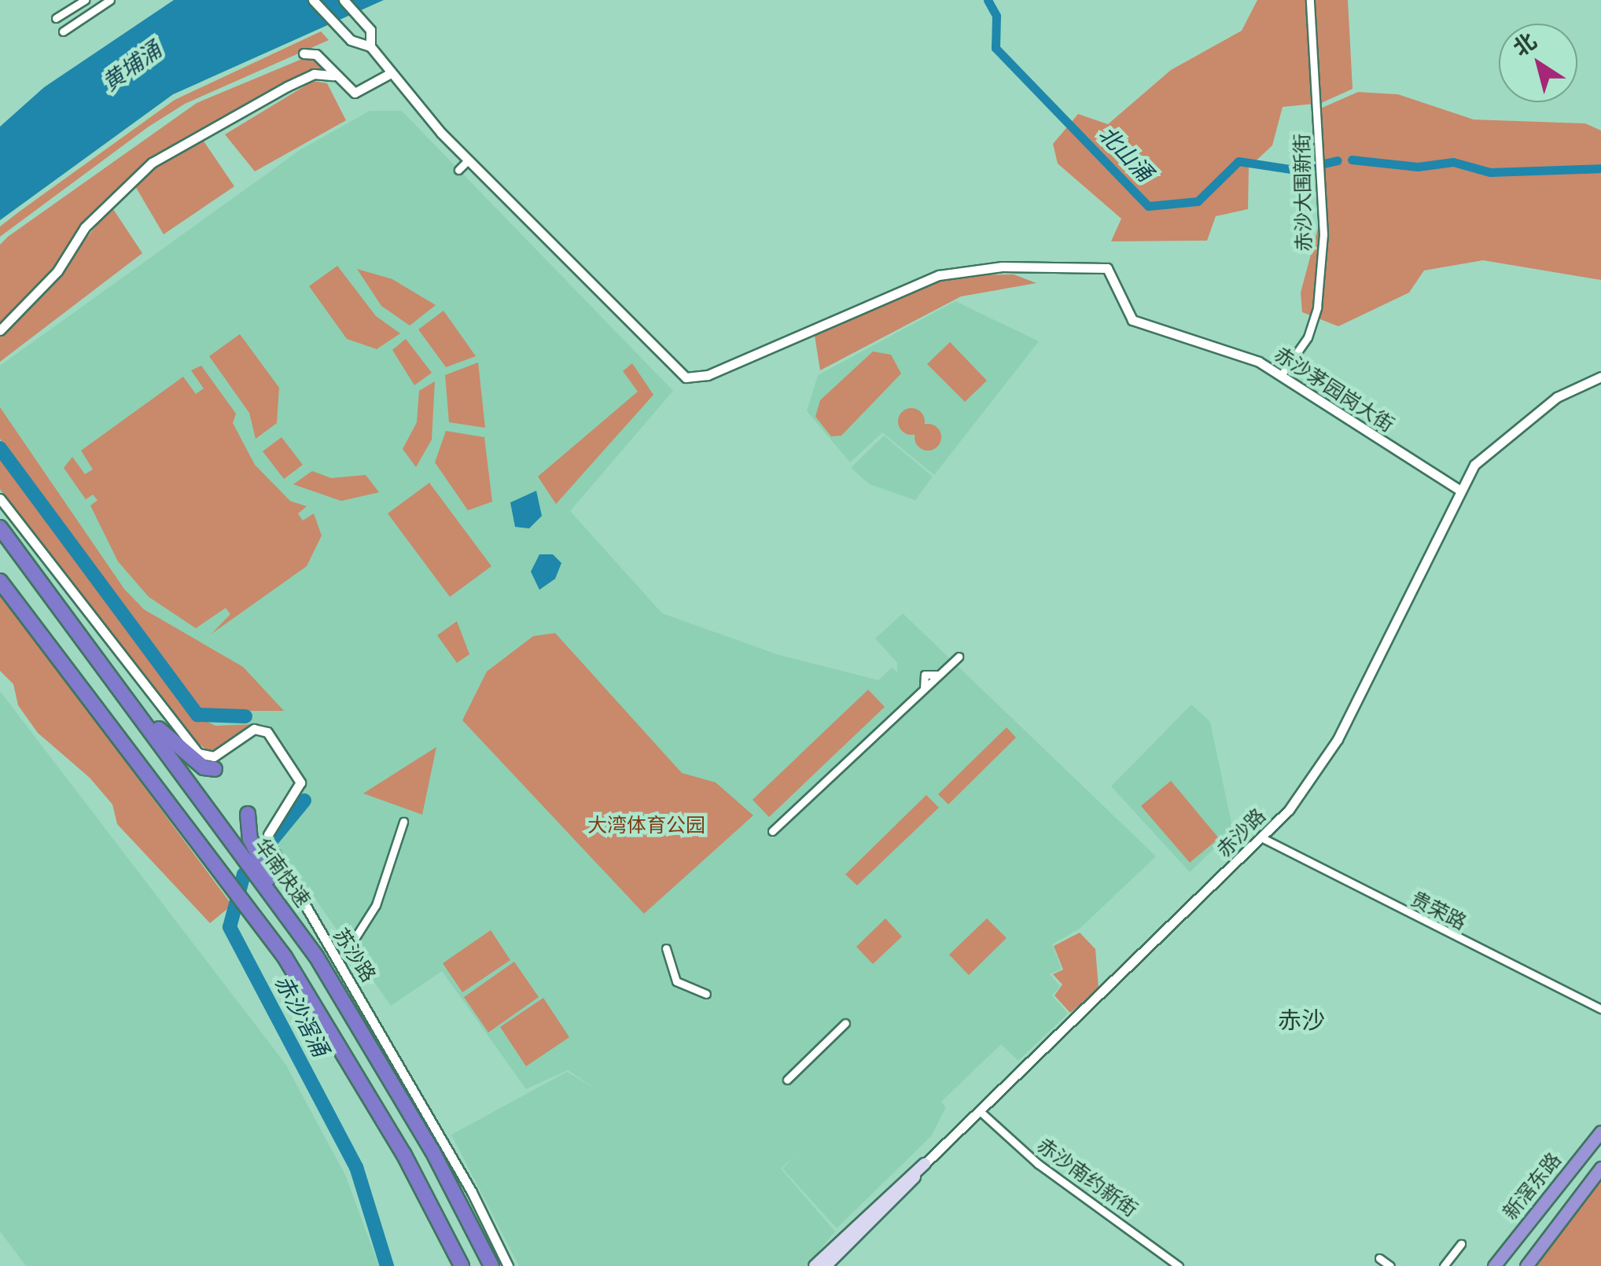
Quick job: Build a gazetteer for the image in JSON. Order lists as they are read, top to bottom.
{
  "streets": {
    "highway": ["华南快速", "新滘东路"],
    "main road": ["赤沙路"],
    "street": [
      "赤沙大围新街",
      "赤沙茅园岗大街",
      "贵荣路",
      "苏沙路",
      "赤沙南约新街"
    ]
  },
  "crossings": [
    ["赤沙大围新街", "赤沙茅园岗大街"],
    ["赤沙茅园岗大街", "赤沙路"],
    ["赤沙路", "贵荣路"],
    ["赤沙路", "赤沙南约新街"]
  ],
  "districts": ["赤沙"],
  "water": ["黄埔涌", "北山涌", "赤沙滘涌"],
  "parks": ["大湾体育公园"],
  "north": "top left"
}
